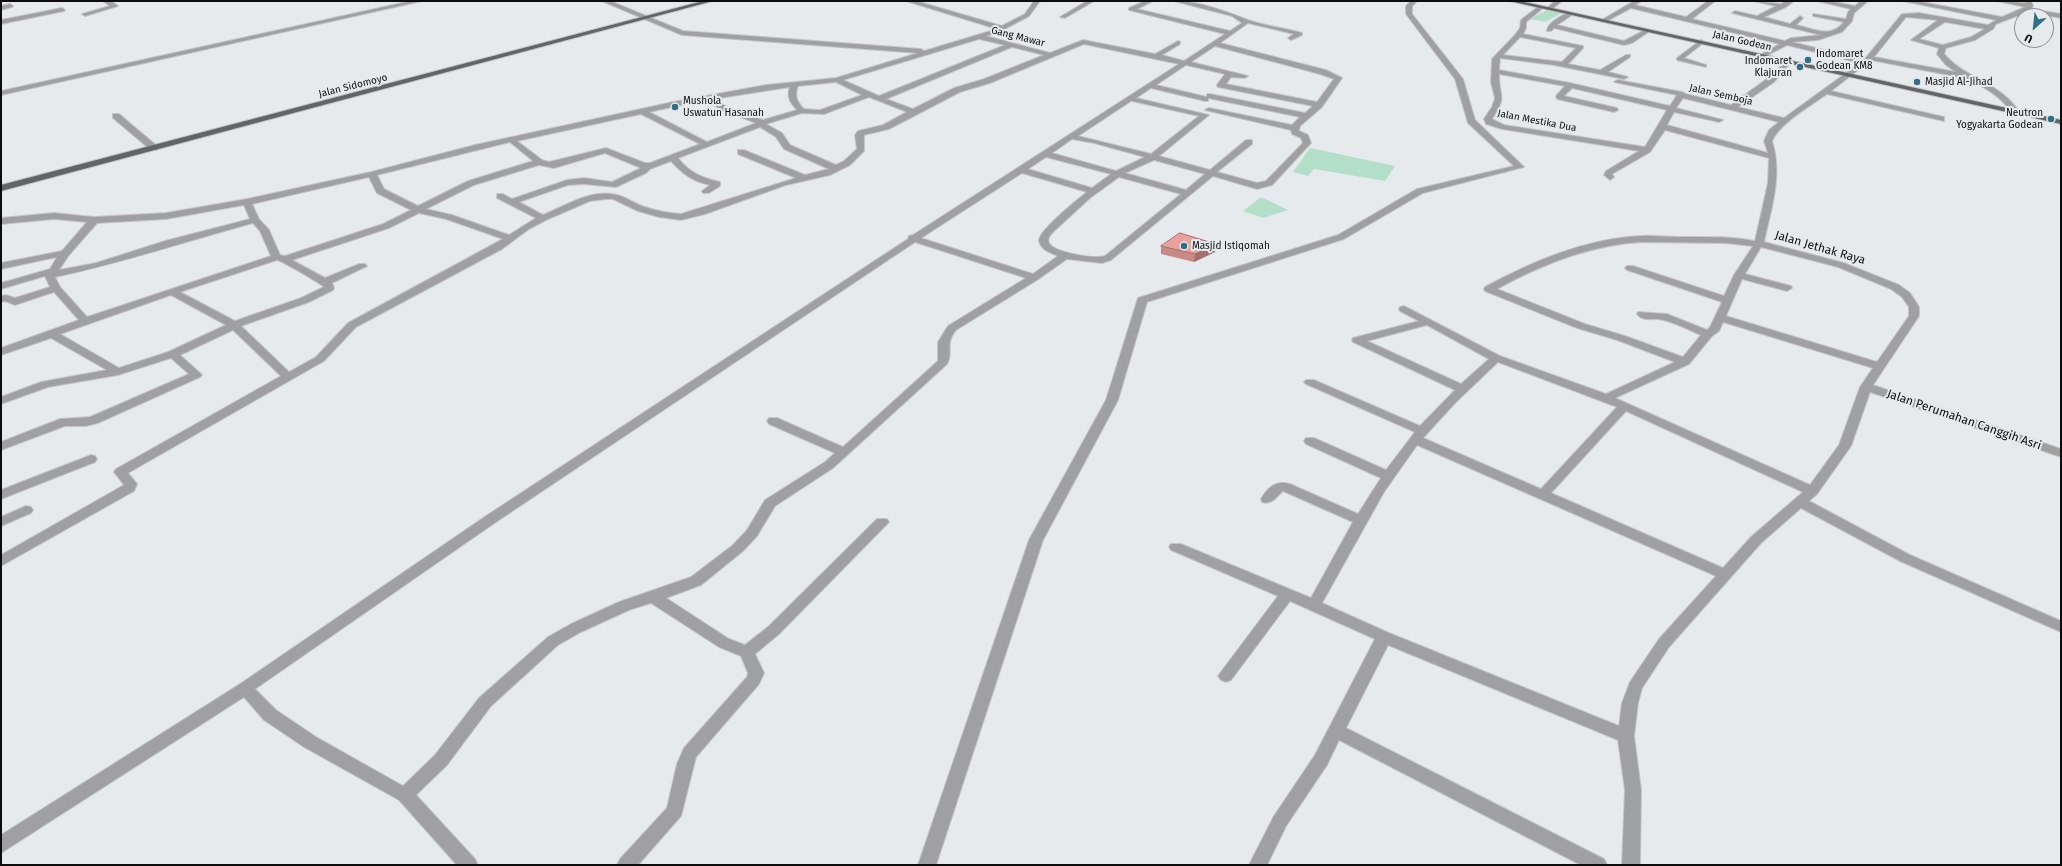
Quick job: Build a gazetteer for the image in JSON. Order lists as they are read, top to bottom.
{
  "streets": {
    "main road": ["Jalan Godean", "Jalan Sidomoyo"],
    "street": [
      "Gang Mawar",
      "Jalan Semboja",
      "Jalan Mestika Dua",
      "Jalan Jethak Raya",
      "Jalan Perumahan Canggih Asri"
    ]
  },
  "crossings": [
    ["Jalan Godean", "Jalan Jethak Raya"],
    ["Jalan Semboja", "Jalan Mestika Dua"],
    ["Jalan Semboja", "Jalan Jethak Raya"],
    ["Jalan Jethak Raya", "Jalan Perumahan Canggih Asri"]
  ],
  "places": [
    "Indomaret Godean KM8",
    "Indomaret Klajuran",
    "Masjid Al-Jihad",
    "Mushola Uswatun Hasanah",
    "Neutron Yogyakarta Godean",
    "Masjid Istiqomah"
  ],
  "north": "bottom left"
}
